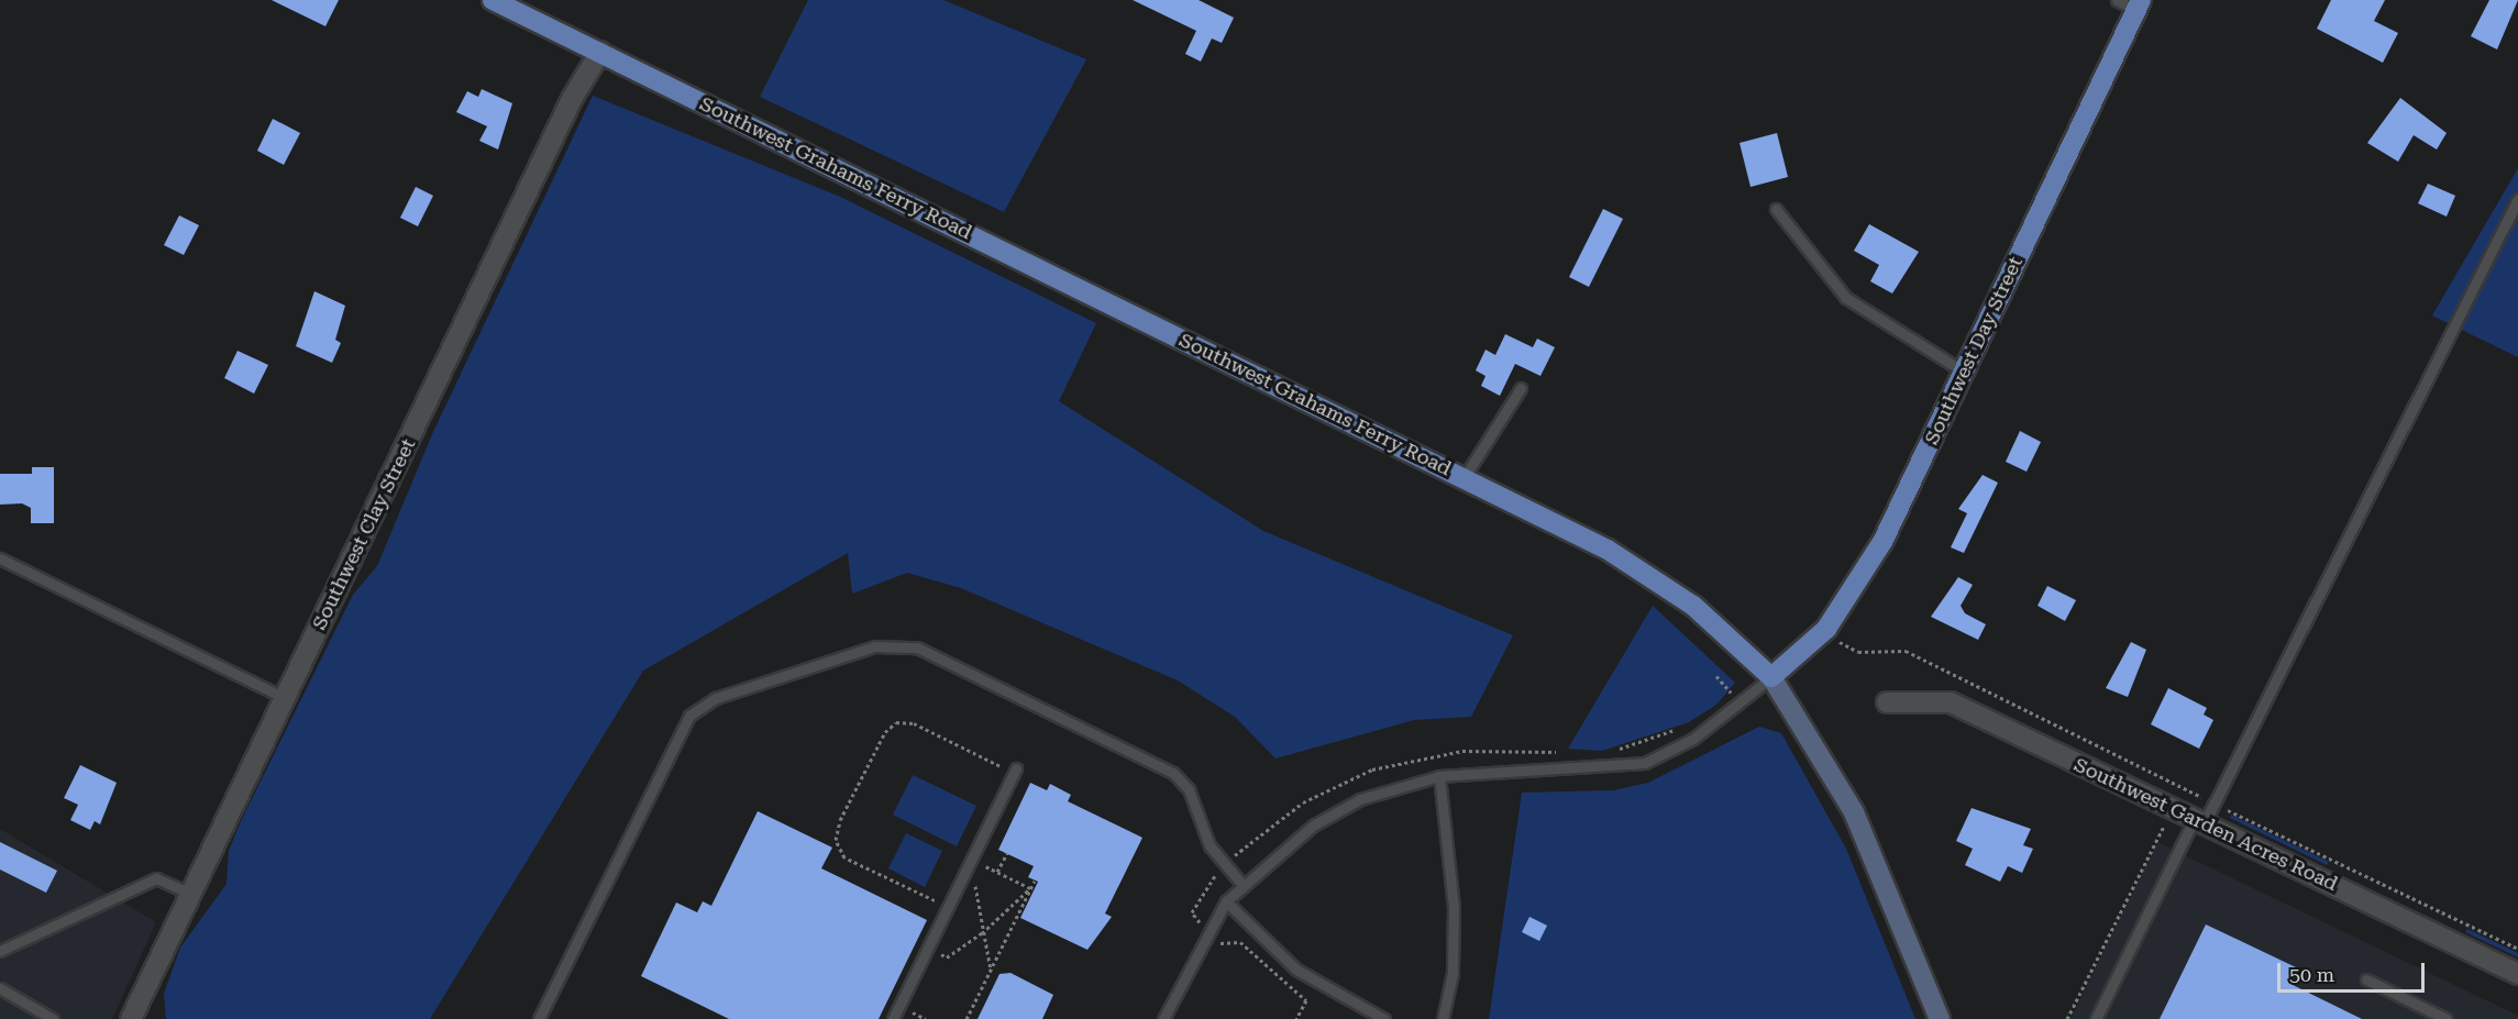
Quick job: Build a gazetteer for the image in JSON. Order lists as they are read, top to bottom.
{
  "streets": {
    "main road": ["Southwest Grahams Ferry Road", "Southwest Day Street"],
    "street": ["Southwest Clay Street", "Southwest Garden Acres Road"]
  },
  "crossings": [
    ["Southwest Grahams Ferry Road", "Southwest Day Street"],
    ["Southwest Grahams Ferry Road", "Southwest Clay Street"]
  ],
  "scale_bar": "50 m"
}
